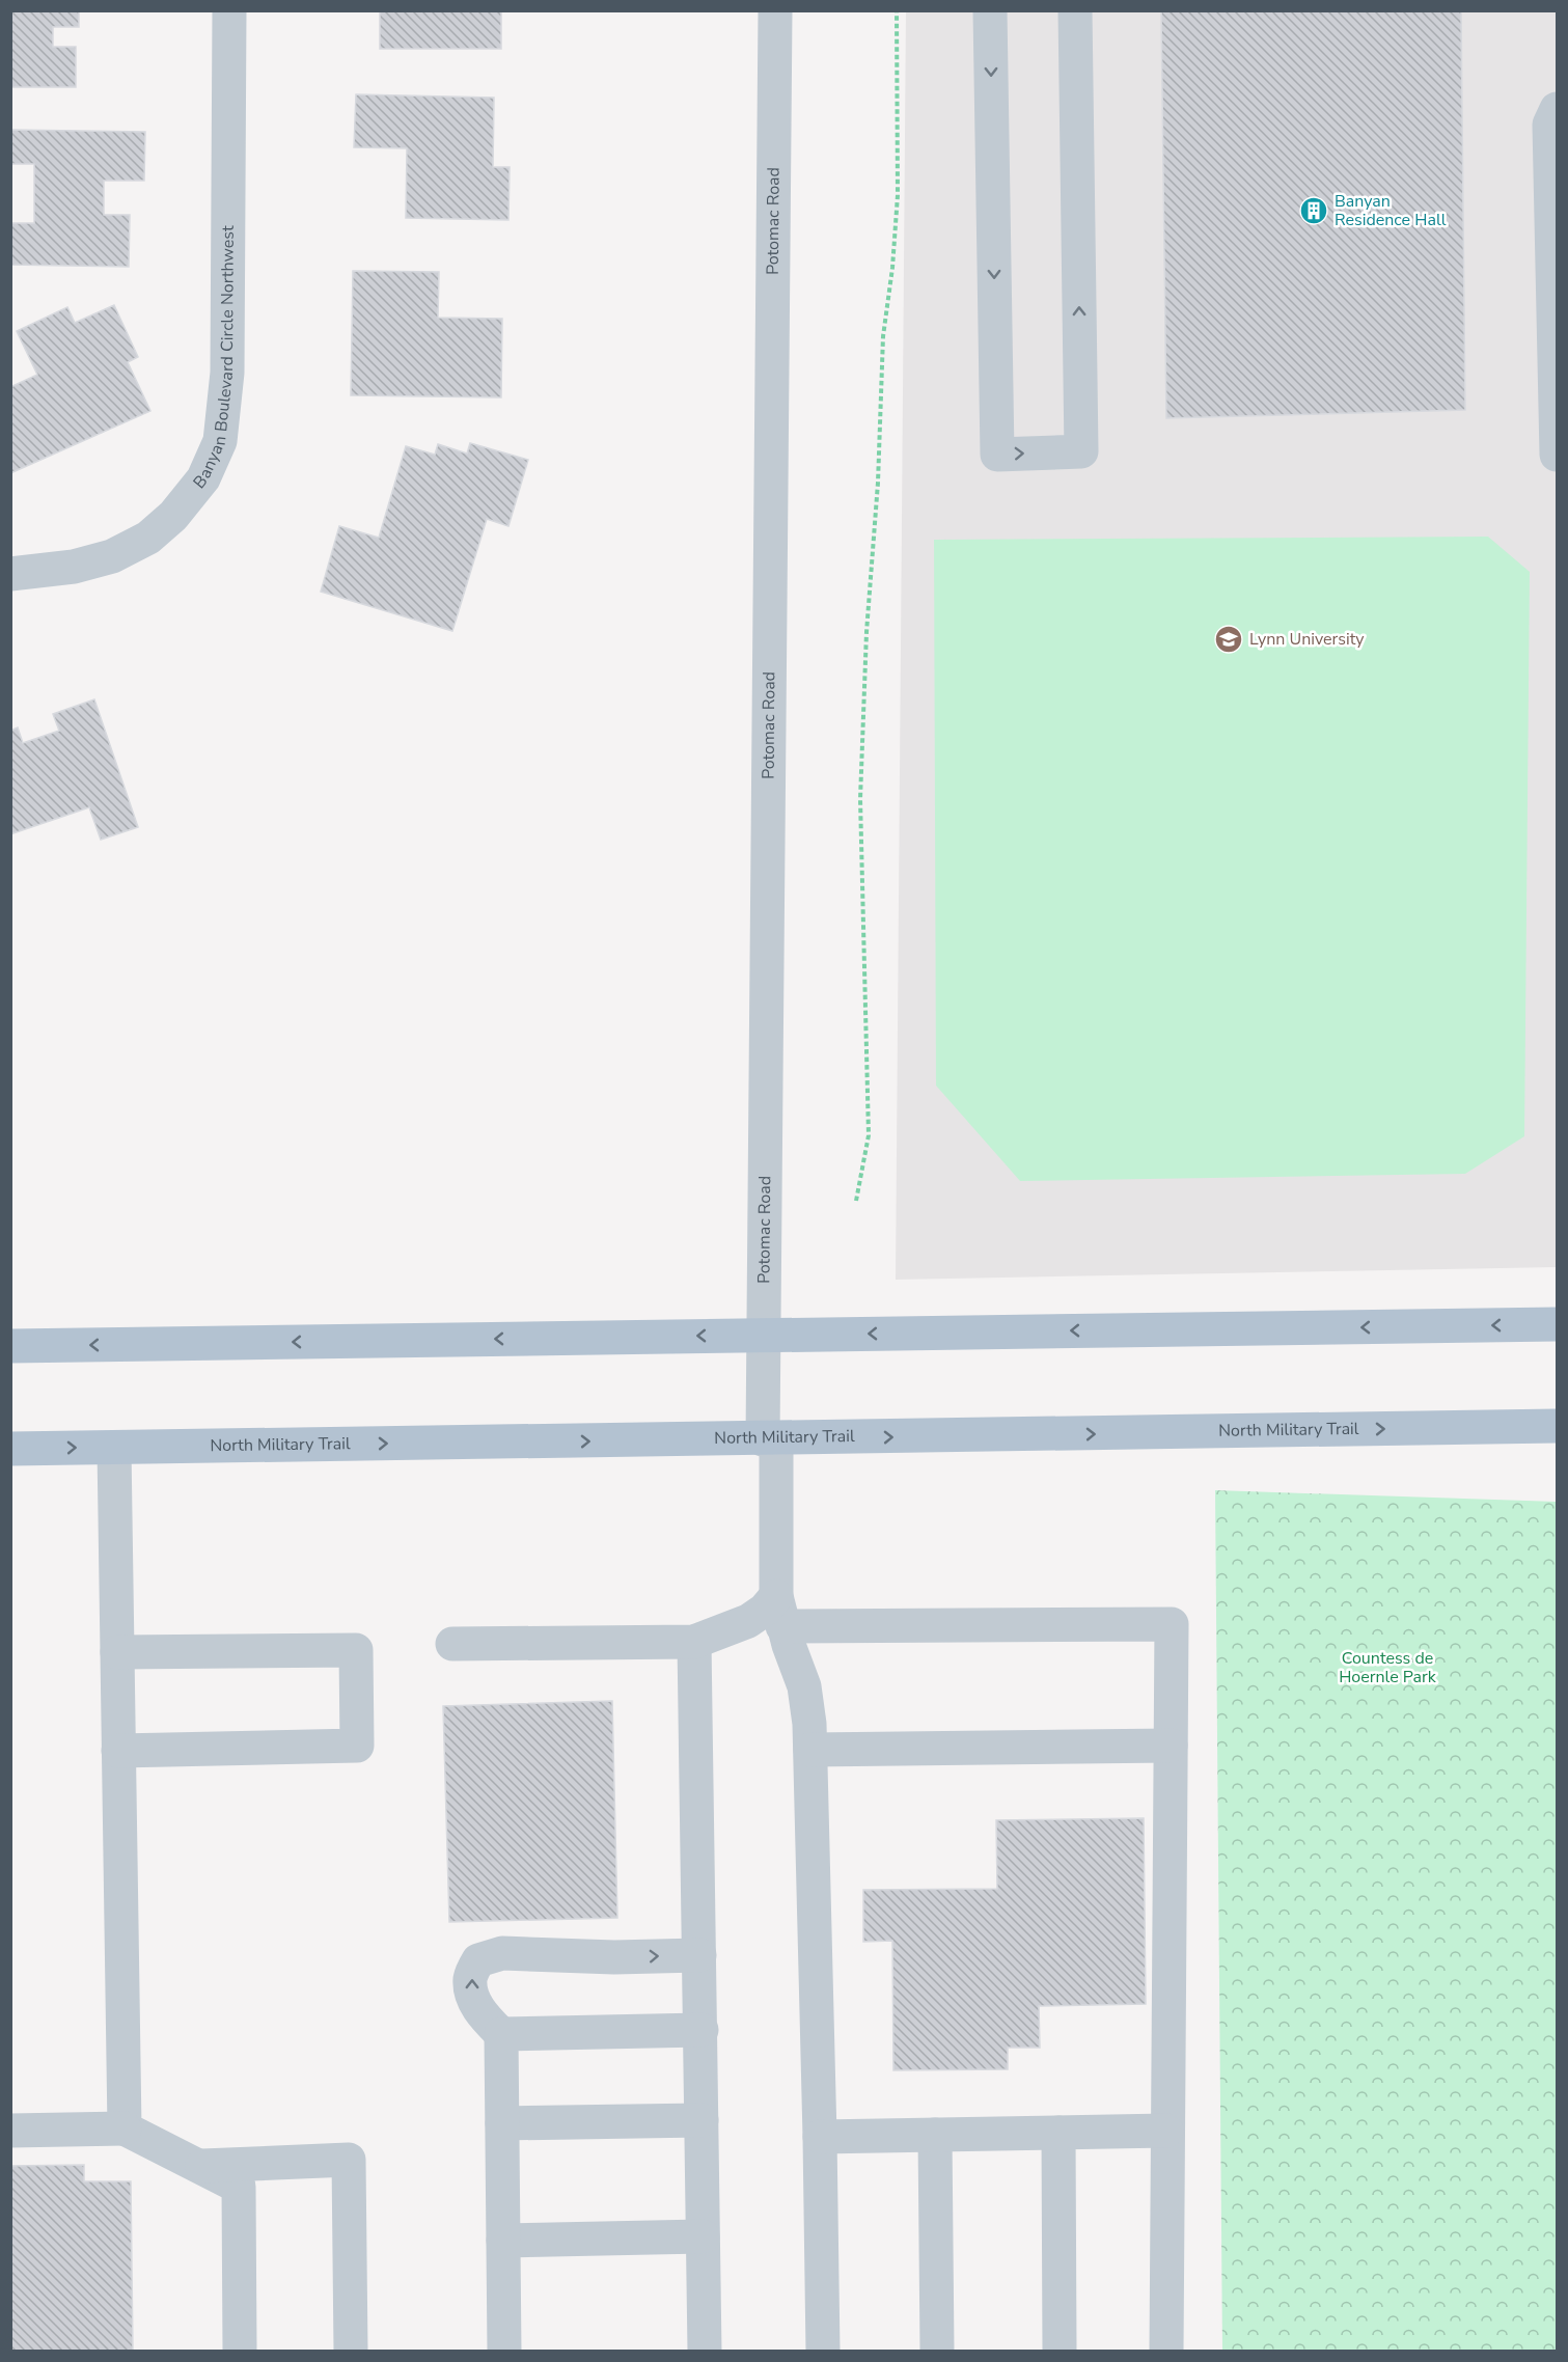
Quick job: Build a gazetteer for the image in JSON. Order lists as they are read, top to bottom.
{
  "streets": {
    "main road": ["North Military Trail"],
    "street": ["Potomac Road", "Banyan Boulevard Circle Northwest"]
  },
  "crossings": [
    ["Potomac Road", "North Military Trail"]
  ],
  "parks": ["Countess de Hoernle Park"],
  "places": {
    "building": ["Banyan Residence Hall"],
    "school or university": ["Lynn University"]
  }
}
